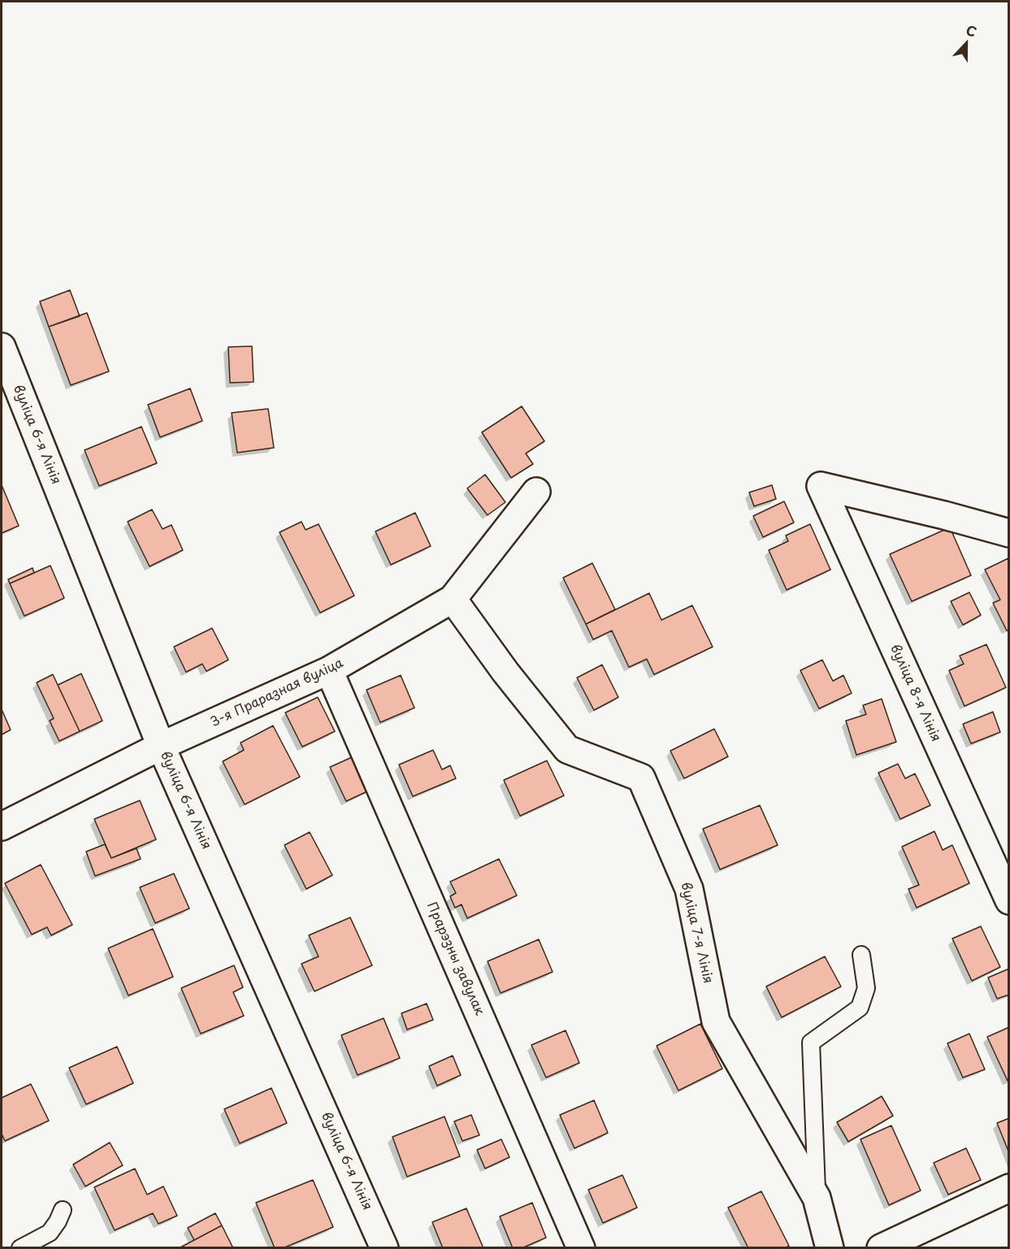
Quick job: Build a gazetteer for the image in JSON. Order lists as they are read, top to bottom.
{
  "streets": {
    "street": [
      "вуліца 6-я Лінія",
      "3-я Праразная вуліца",
      "вуліца 8-я Лінія",
      "вуліца 7-я Лінія",
      "Прарэзны завулак"
    ]
  },
  "crossings": [
    ["вуліца 6-я Лінія", "3-я Праразная вуліца"],
    ["3-я Праразная вуліца", "вуліца 7-я Лінія"],
    ["3-я Праразная вуліца", "Прарэзны завулак"]
  ],
  "north": "top"
}
